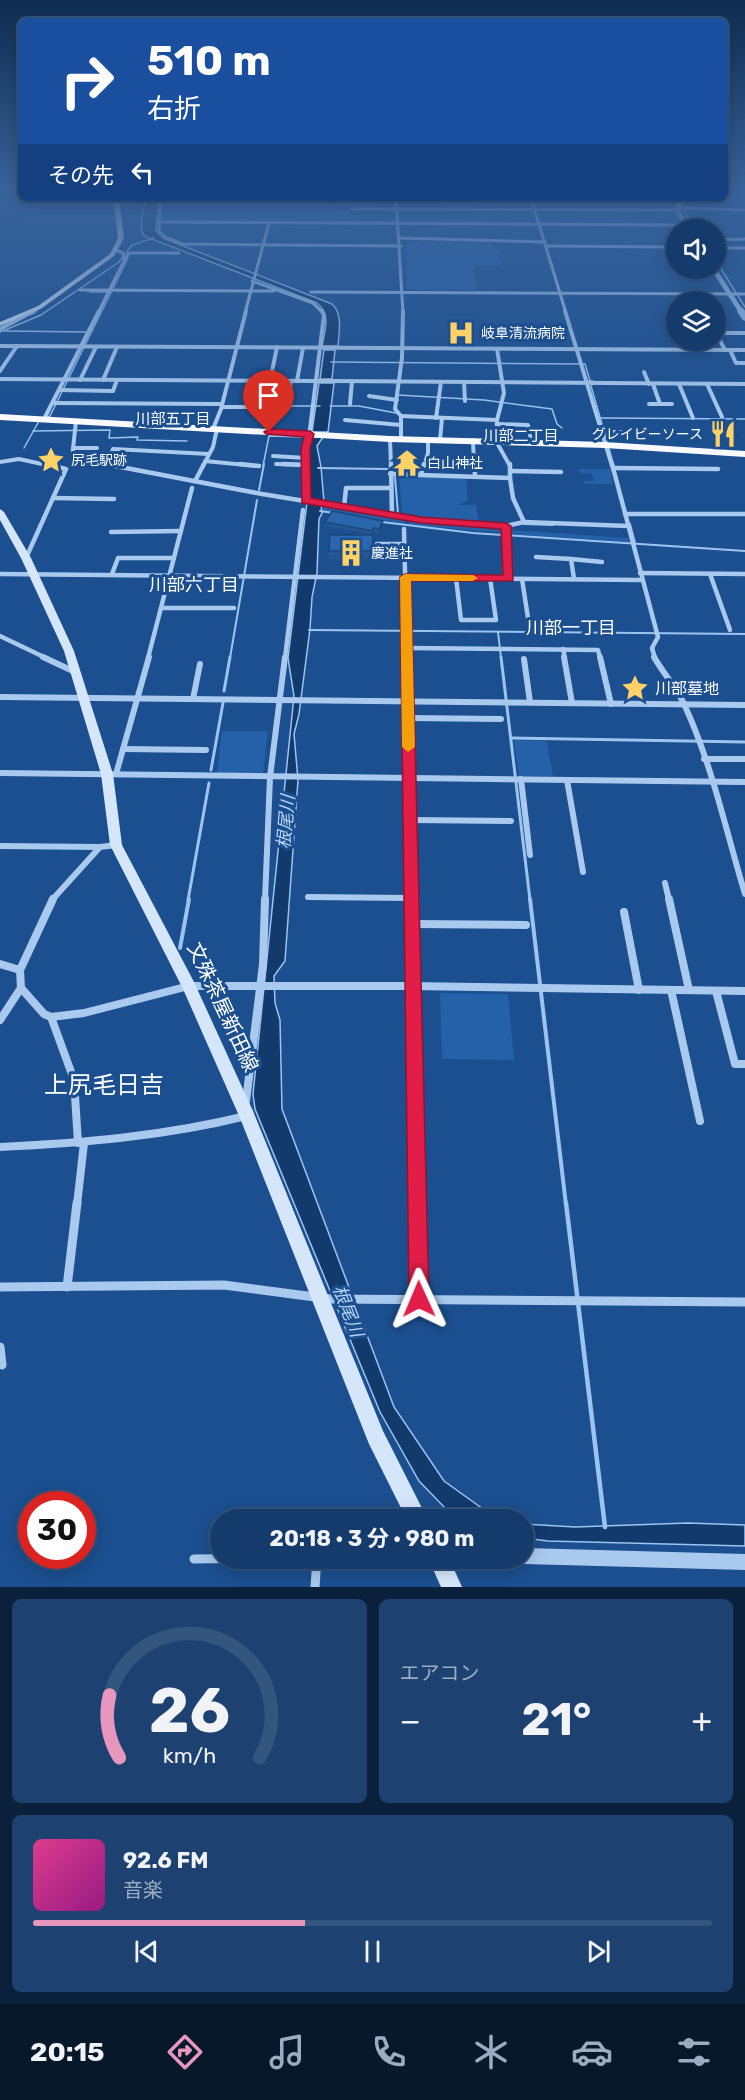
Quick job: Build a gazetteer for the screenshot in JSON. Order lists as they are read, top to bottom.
{
  "streets": {
    "main road": ["文殊茶屋新田線"]
  },
  "districts": [
    "川部五丁目",
    "川部二丁目",
    "川部六丁目",
    "川部一丁目",
    "上尻毛日吉"
  ],
  "water": ["根尾川"],
  "places": {
    "hospital": ["岐阜清流病院"],
    "restaurant": ["グレイビーソース"],
    "place": ["尻毛駅跡", "川部墓地"],
    "temple": ["白山神社"],
    "building": ["慶進社"]
  },
  "page": {
    "turn": ["510 m", "右折"],
    "then": "その先",
    "limit": "30",
    "trip": "20:18 · 3 分 · 980 m",
    "tile": "エアコン",
    "heat": ["−", "21°", "+"],
    "song": ["92.6 FM", "音楽"],
    "tabs": "20:15",
    "gauge": ["26", "km/h"]
  }
}
